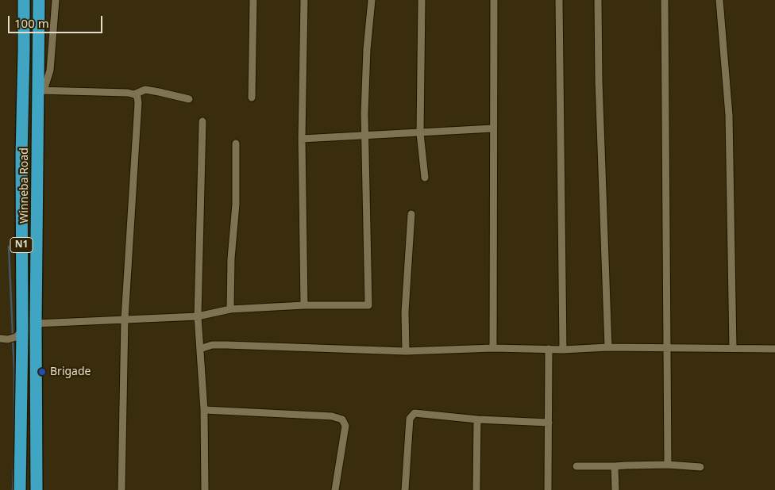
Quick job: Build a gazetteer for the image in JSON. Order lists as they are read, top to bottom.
{
  "streets": {
    "highway": ["Winneba Road", "N1"]
  },
  "places": ["Brigade"],
  "scale_bar": "100 m"
}
